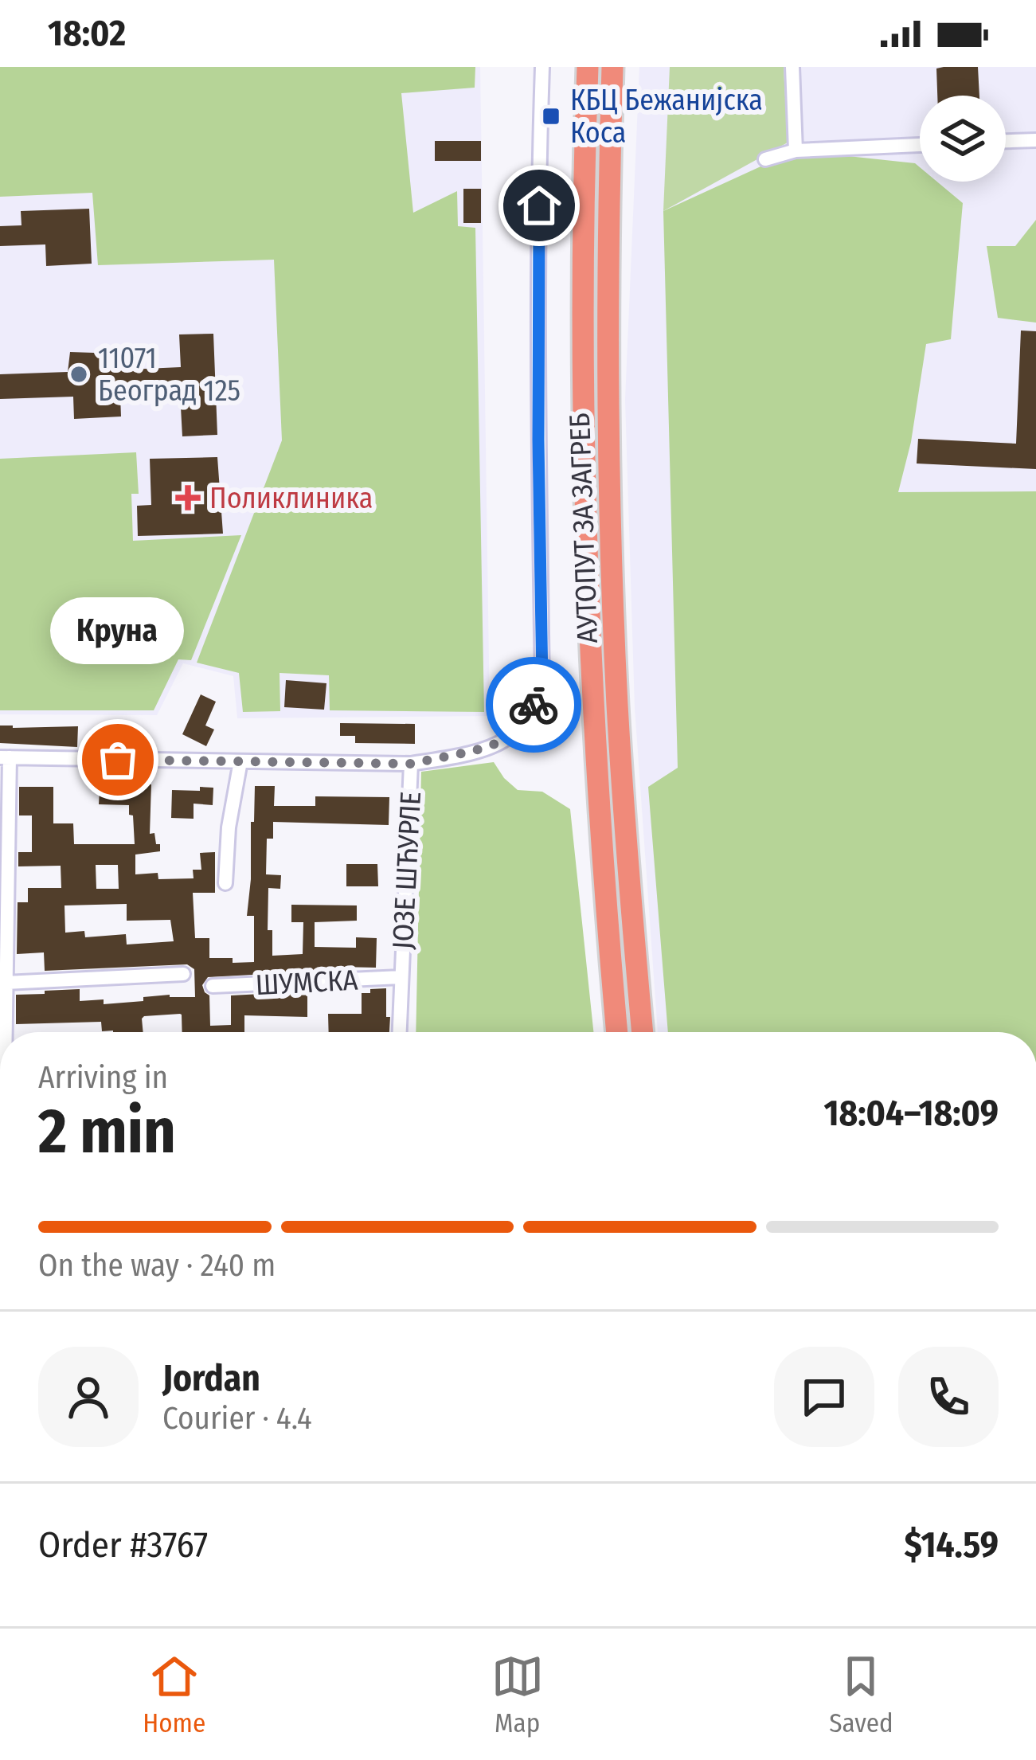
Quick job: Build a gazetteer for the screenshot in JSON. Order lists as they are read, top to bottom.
{
  "streets": {
    "highway": ["АУТОПУТ ЗА ЗАГРЕБ"],
    "street": ["ЈОЗЕ ШЋУРЛЕ", "ШУМСКА"]
  },
  "crossings": [
    ["ЈОЗЕ ШЋУРЛЕ", "ШУМСКА"]
  ],
  "places": {
    "transit": ["КБЦ Бежанијска Коса"],
    "other": ["11071 Београд 125", "Круна"],
    "health": ["Поликлиника"]
  },
  "page": {
    "status": "18:02",
    "bubble": "Круна",
    "heading": ["2 min", "Arriving in", "18:04–18:09"],
    "panel": [
      "Jordan",
      "Courier · 4.4",
      "Order #3767",
      "$14.59"
    ],
    "bar": "On the way · 240 m",
    "tabs": ["Home", "Map", "Saved"]
  }
}
